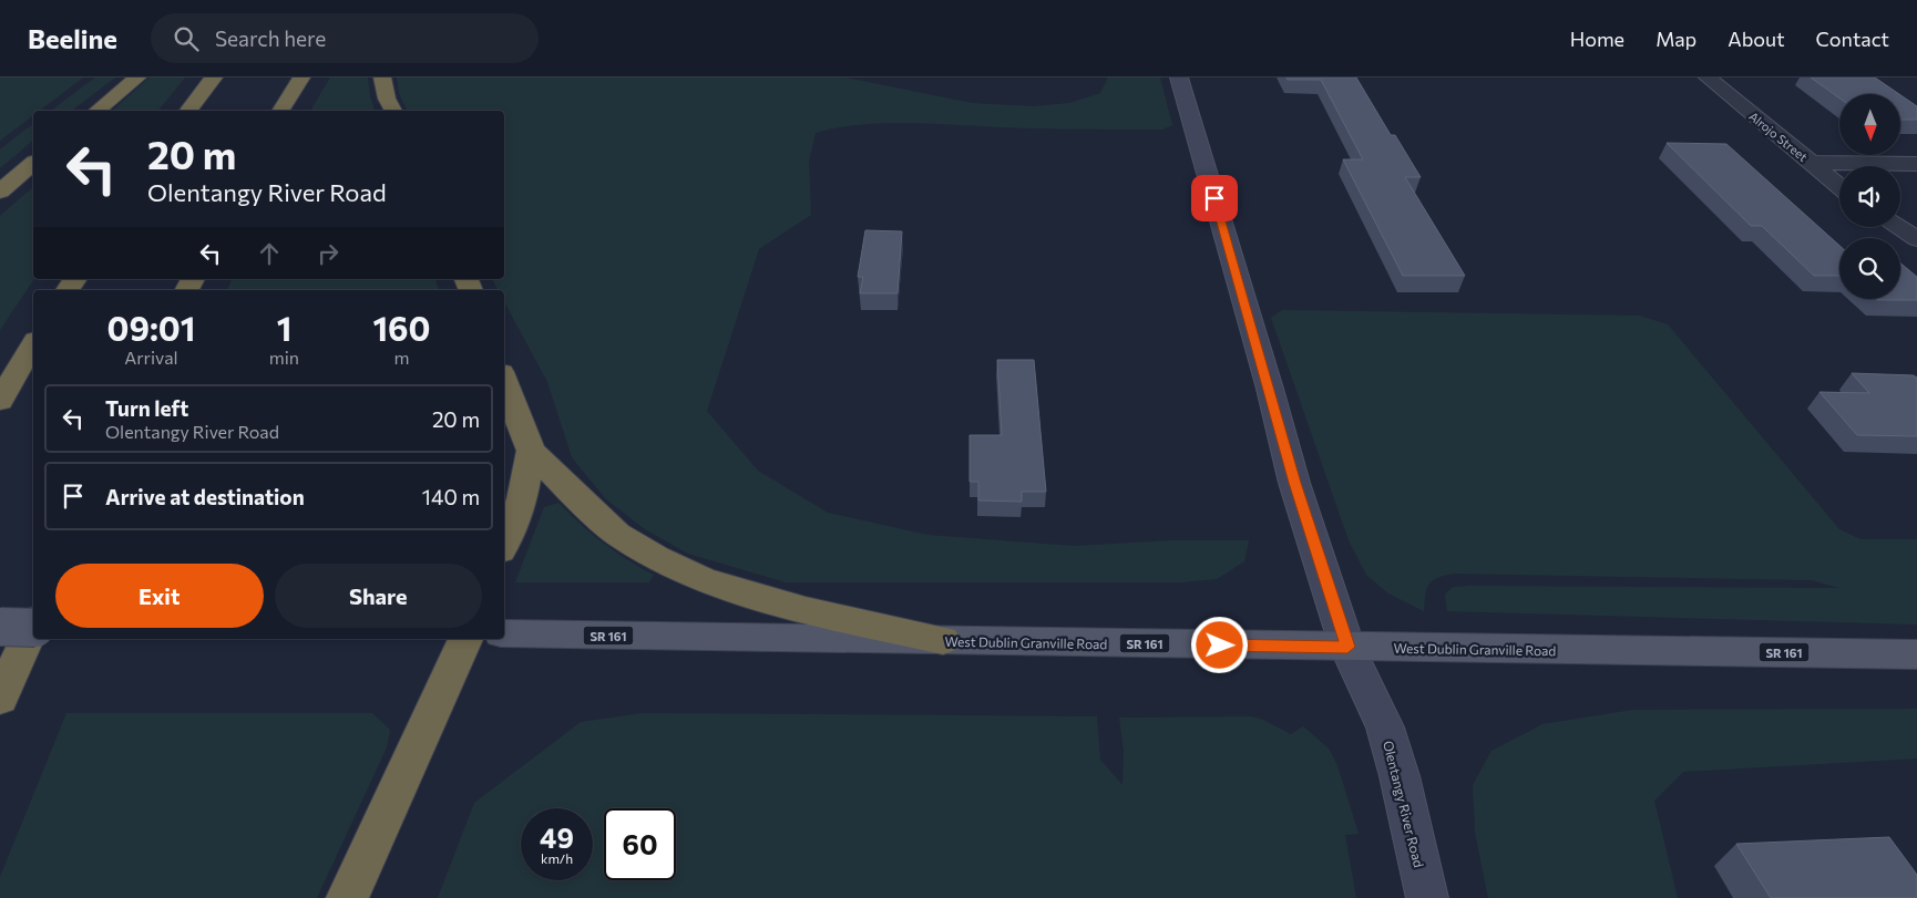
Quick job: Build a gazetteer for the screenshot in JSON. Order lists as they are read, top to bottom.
{
  "streets": {
    "main road": ["SR 161", "West Dublin Granville Road", "Olentangy River Road"],
    "street": ["Alrojo Street"]
  },
  "crossings": [
    ["West Dublin Granville Road", "Olentangy River Road"]
  ],
  "north": "bottom",
  "page": {
    "header": "Beeline",
    "search": "Search here",
    "nav": [
      "Home",
      "Map",
      "About",
      "Contact"
    ],
    "turn": ["20 m", "Olentangy River Road"],
    "eta": [
      "09:01",
      "Arrival",
      "1",
      "min",
      "160",
      "m"
    ],
    "list": [
      {
        "name": "Turn left",
        "note": "Olentangy River Road",
        "value": "20 m"
      },
      {
        "name": "Arrive at destination",
        "value": "140 m"
      }
    ],
    "buttons": ["Exit", "Share"],
    "speed": "49 km/h",
    "limit": "60"
  }
}
